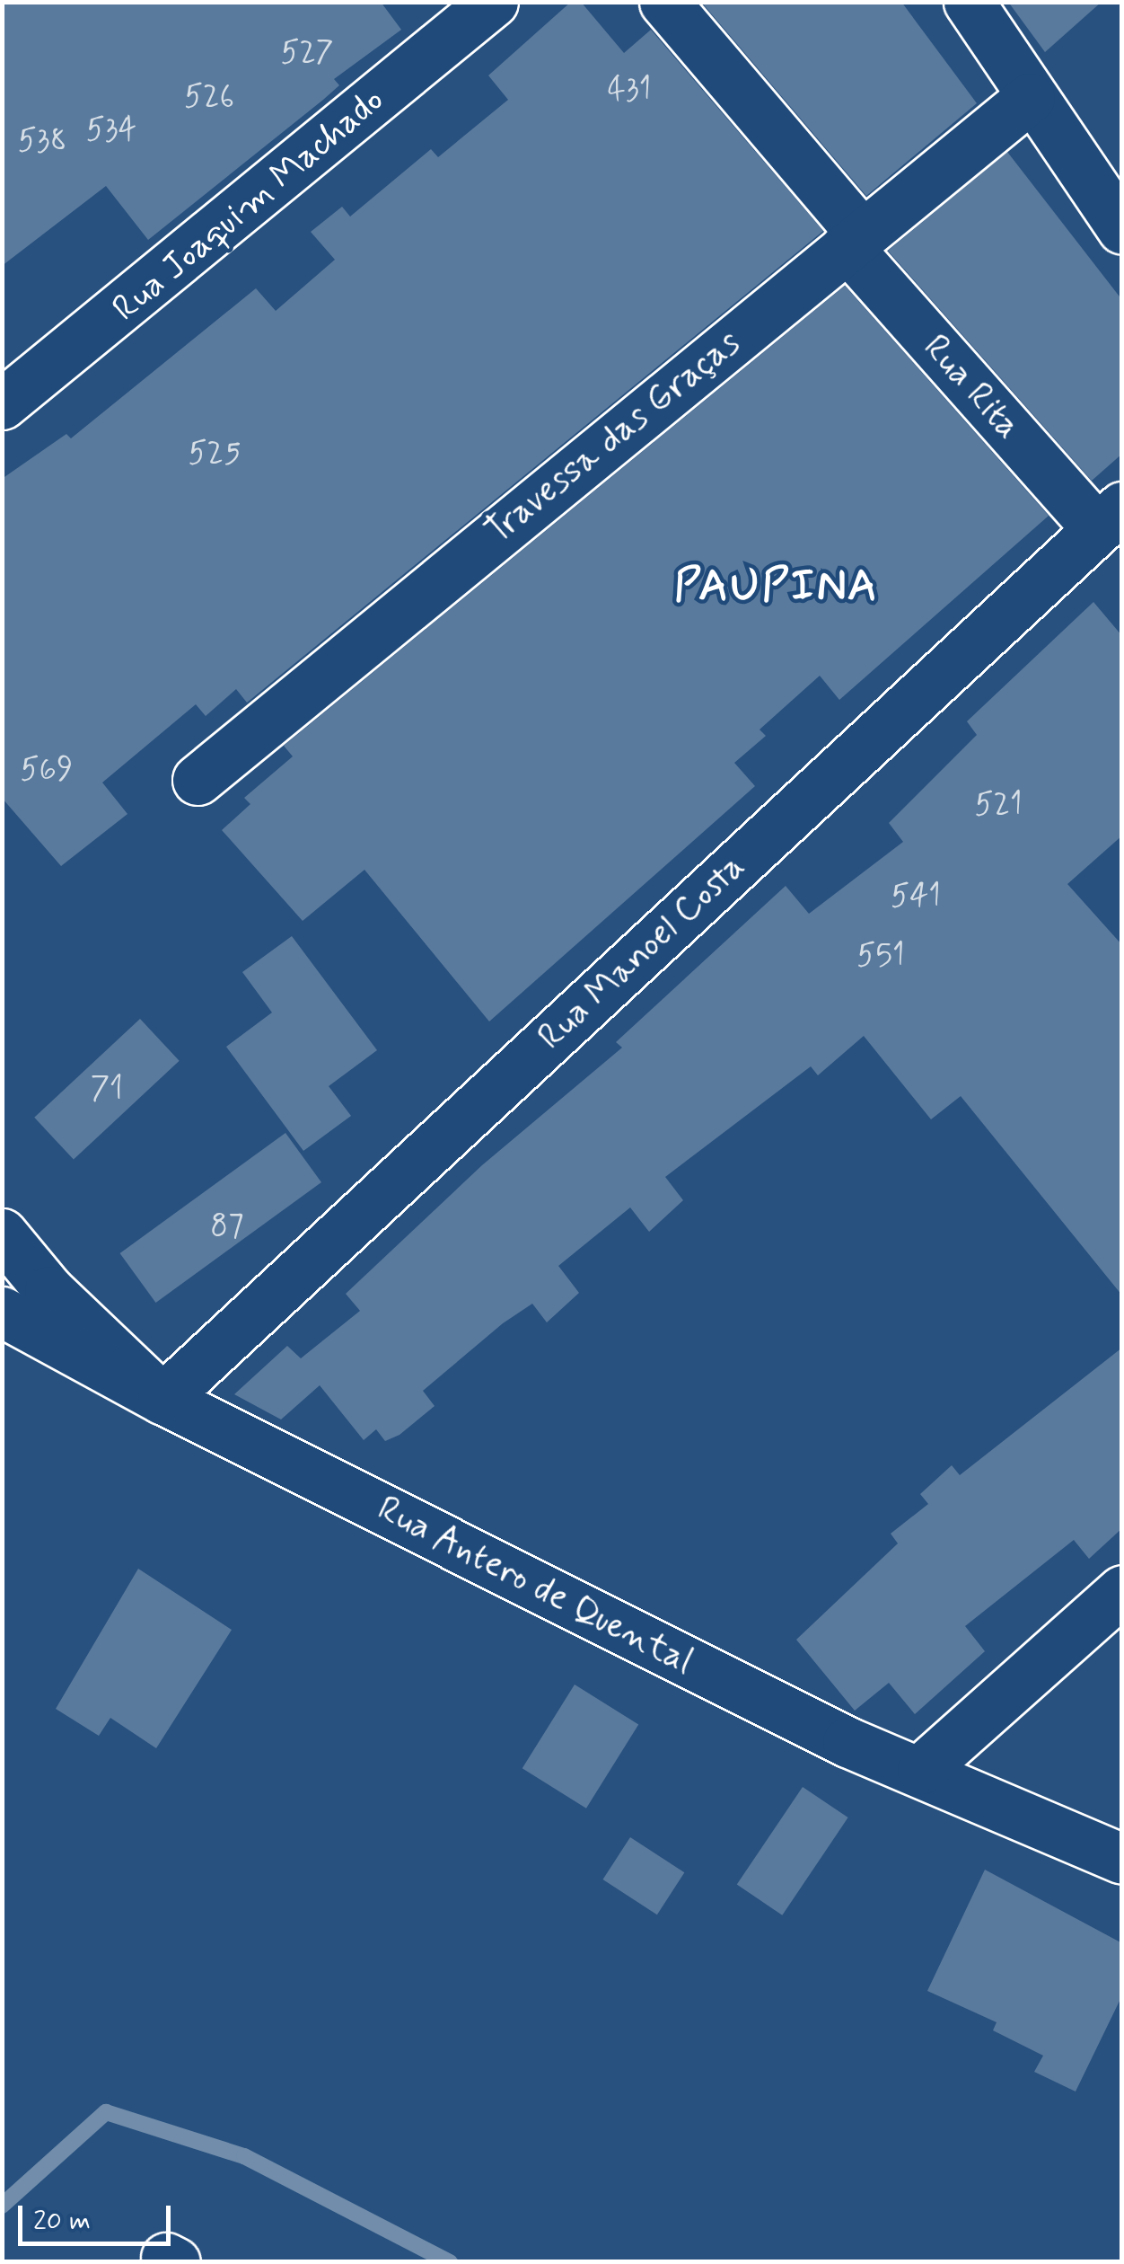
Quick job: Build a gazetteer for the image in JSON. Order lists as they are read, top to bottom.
{
  "streets": {
    "street": [
      "Rua Joaquim Machado",
      "Rua Rita",
      "Travessa das Graças",
      "Rua Manoel Costa",
      "Rua Antero de Quental"
    ]
  },
  "crossings": [
    ["Rua Rita", "Travessa das Graças"],
    ["Rua Rita", "Rua Manoel Costa"],
    ["Rua Manoel Costa", "Rua Antero de Quental"]
  ],
  "districts": ["PAUPINA"],
  "house_numbers": [
    "527",
    "431",
    "526",
    "534",
    "538",
    "525",
    "569",
    "521",
    "541",
    "551",
    "71",
    "87"
  ],
  "scale_bar": "20 m"
}
